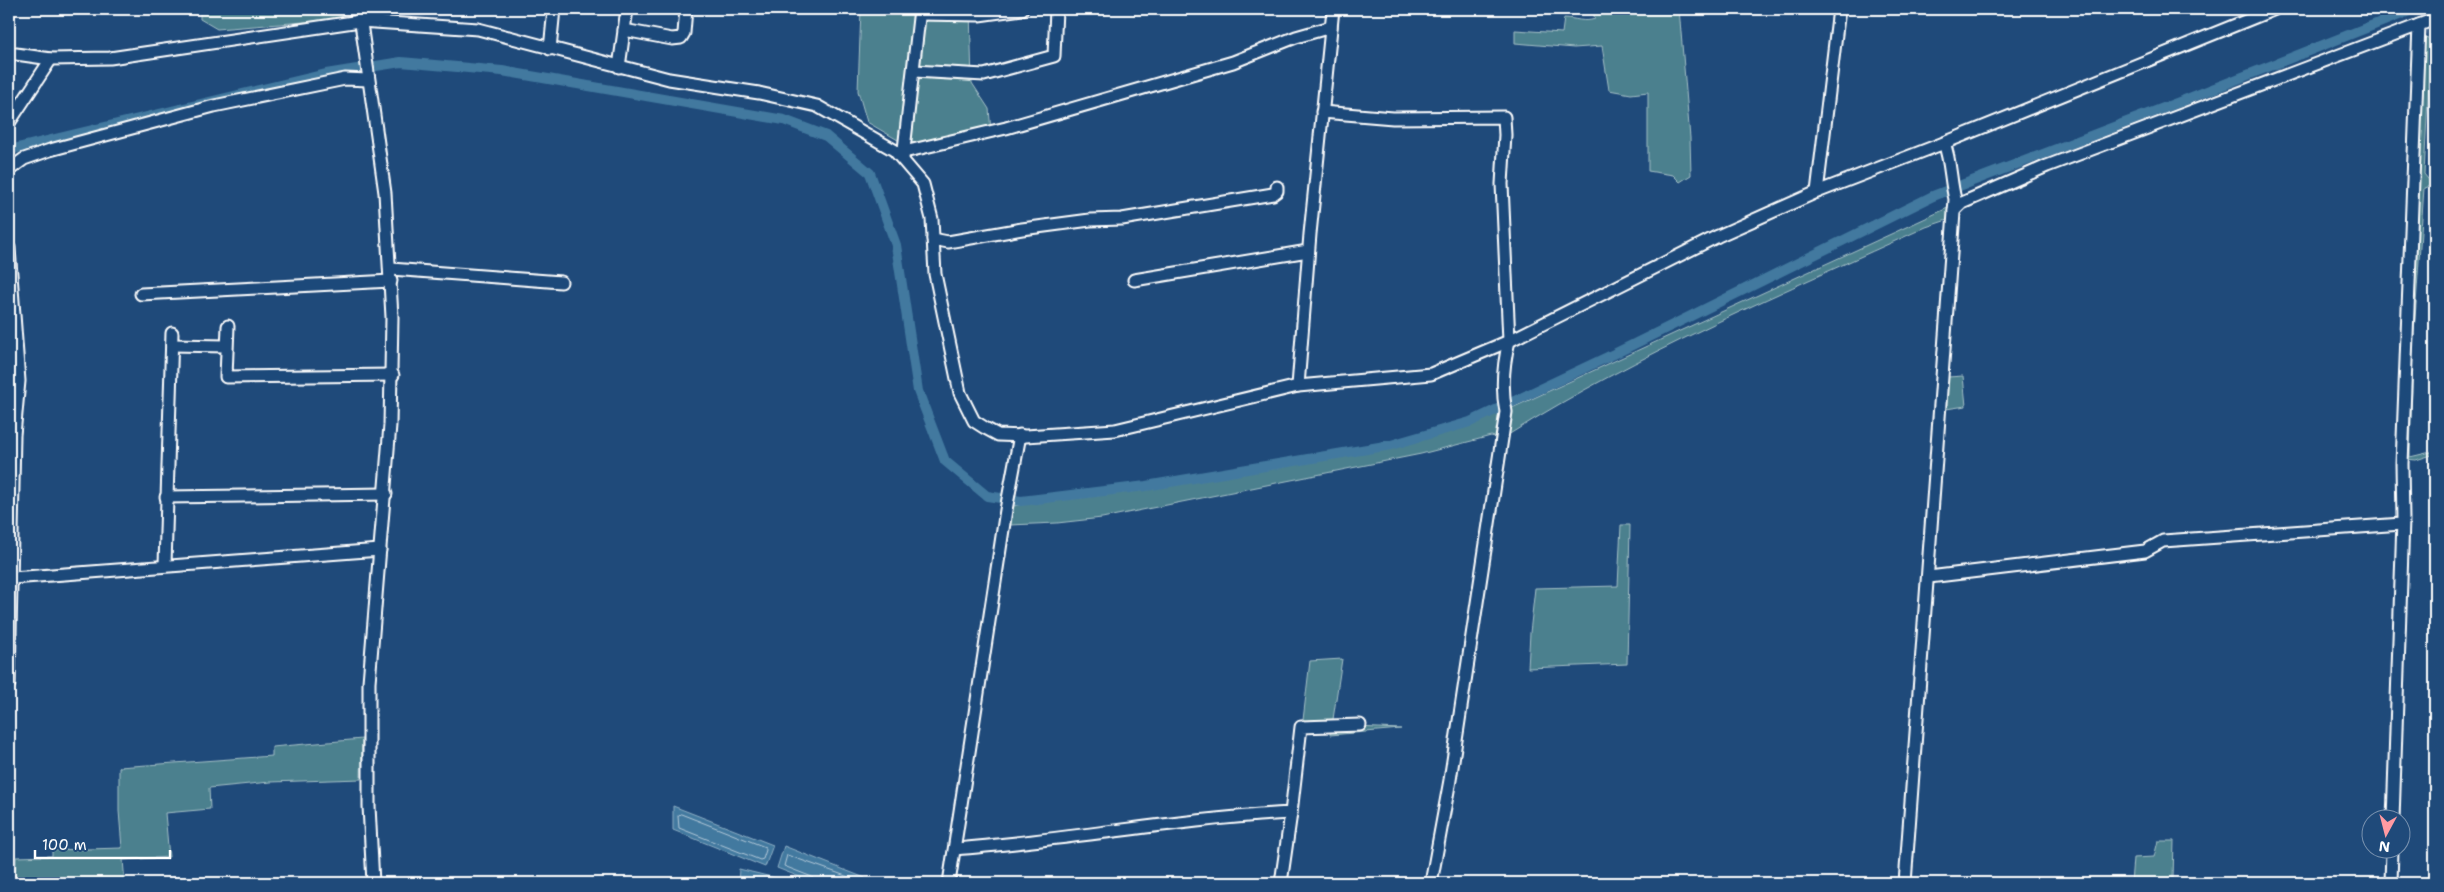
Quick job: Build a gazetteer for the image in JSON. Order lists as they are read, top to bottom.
{
  "scale_bar": "100 m",
  "north": "bottom"
}
